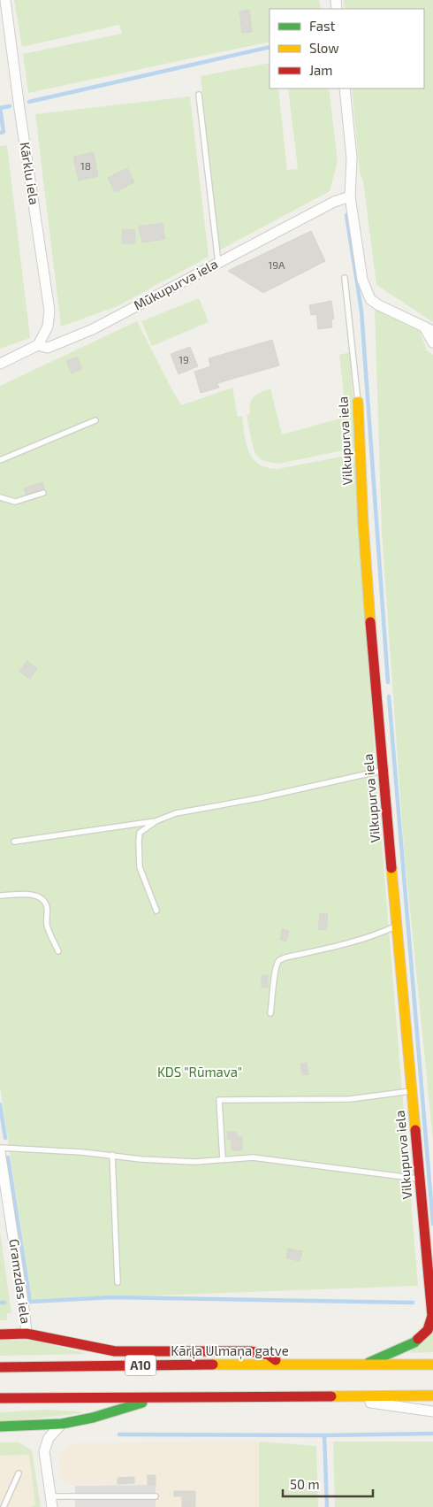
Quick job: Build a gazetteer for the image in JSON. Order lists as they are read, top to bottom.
{
  "streets": {
    "main road": ["Vilkupurva iela", "Kārļa Ulmaņa gatve", "A10"],
    "street": ["Kārklu iela", "Mūkupurva iela", "Gramzdas iela"]
  },
  "crossings": [
    ["Kārklu iela", "Mūkupurva iela"]
  ],
  "parks": ["KDS \"Rūmava\""],
  "house_numbers": ["18", "19A", "19"],
  "legend": ["Fast", "Slow", "Jam"],
  "scale_bar": "50 m"
}
